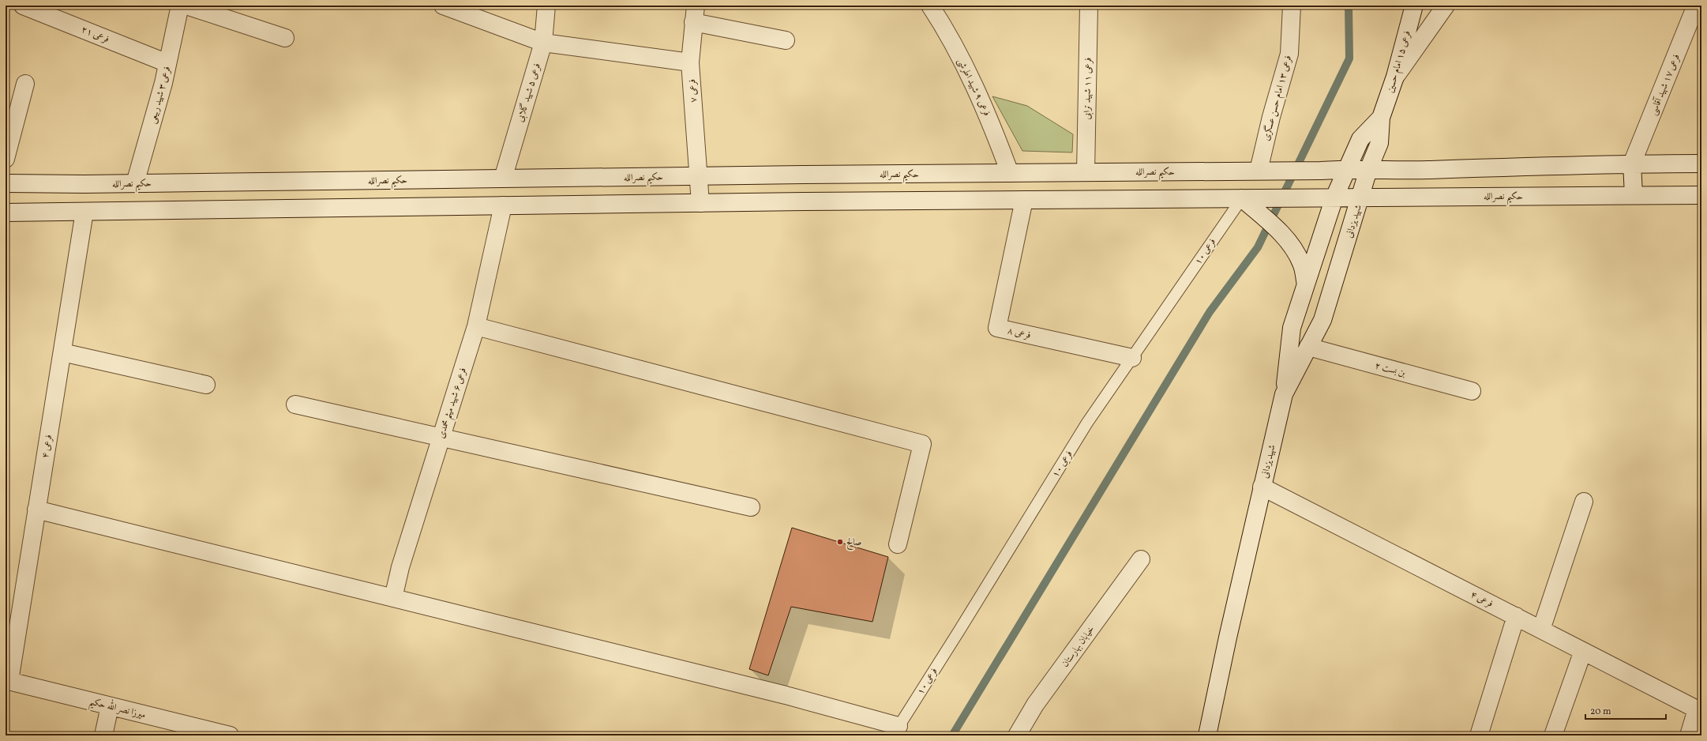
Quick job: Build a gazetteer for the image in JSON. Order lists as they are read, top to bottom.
{
  "streets": {
    "street": [
      "فرعی ۲۱",
      "فرعی ۱۵ امام حسین",
      "فرعی ۱۷ شهید آقاسی",
      "فرعی ۹ شهید اطرشی",
      "فرعی ۱۱ شهید ترابی",
      "فرعی ۷",
      "فرعی ۵ شهید گلابی",
      "فرعی ۳ شهید ربیعی",
      "فرعی ۱۳ امام حسن عسگری",
      "حکیم نصرالله",
      "شهید یزدانی",
      "فرعی ۸",
      "بن بست ۲",
      "فرعی ۶ شهید میثم محمدی",
      "فرعی ۴",
      "خیابان بهارستان",
      "میرزا نصر الله حکیم"
    ],
    "lane": ["فرعی ۱۰"]
  },
  "crossings": [
    ["فرعی ۲۱", "فرعی ۳ شهید ربیعی"],
    ["فرعی ۱۵ امام حسین", "حکیم نصرالله"],
    ["فرعی ۱۵ امام حسین", "شهید یزدانی"],
    ["فرعی ۹ شهید اطرشی", "حکیم نصرالله"],
    ["فرعی ۹ شهید اطرشی", "فرعی ۸"],
    ["فرعی ۱۱ شهید ترابی", "حکیم نصرالله"],
    ["فرعی ۷", "حکیم نصرالله"],
    ["فرعی ۵ شهید گلابی", "حکیم نصرالله"],
    ["فرعی ۵ شهید گلابی", "فرعی ۶ شهید میثم محمدی"],
    ["فرعی ۳ شهید ربیعی", "حکیم نصرالله"],
    ["فرعی ۱۳ امام حسن عسگری", "حکیم نصرالله"],
    ["حکیم نصرالله", "شهید یزدانی"],
    ["حکیم نصرالله", "فرعی ۱۰"],
    ["شهید یزدانی", "بن بست ۲"],
    ["شهید یزدانی", "فرعی ۴"],
    ["فرعی ۱۰", "فرعی ۸"],
    ["فرعی ۴", "میرزا نصر الله حکیم"]
  ],
  "places": ["صالح"],
  "scale_bar": "20 m"
}
